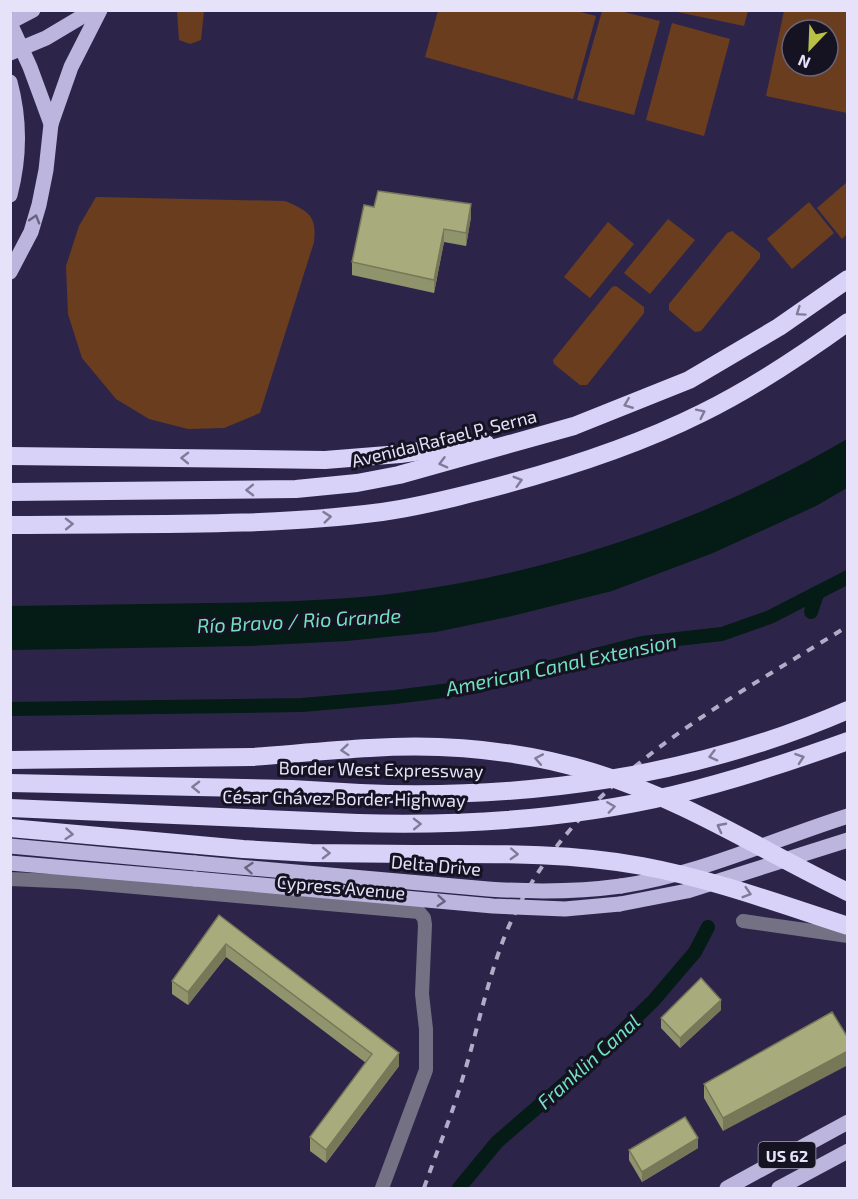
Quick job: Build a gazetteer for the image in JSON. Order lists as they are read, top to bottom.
{
  "streets": {
    "highway": ["Avenida Rafael P. Serna", "Border West Expressway", "César Chávez Border Highway"],
    "main road": ["Delta Drive", "US 62"],
    "street": ["Cypress Avenue"]
  },
  "water": ["Río Bravo / Rio Grande", "American Canal Extension", "Franklin Canal"],
  "north": "bottom left"
}
